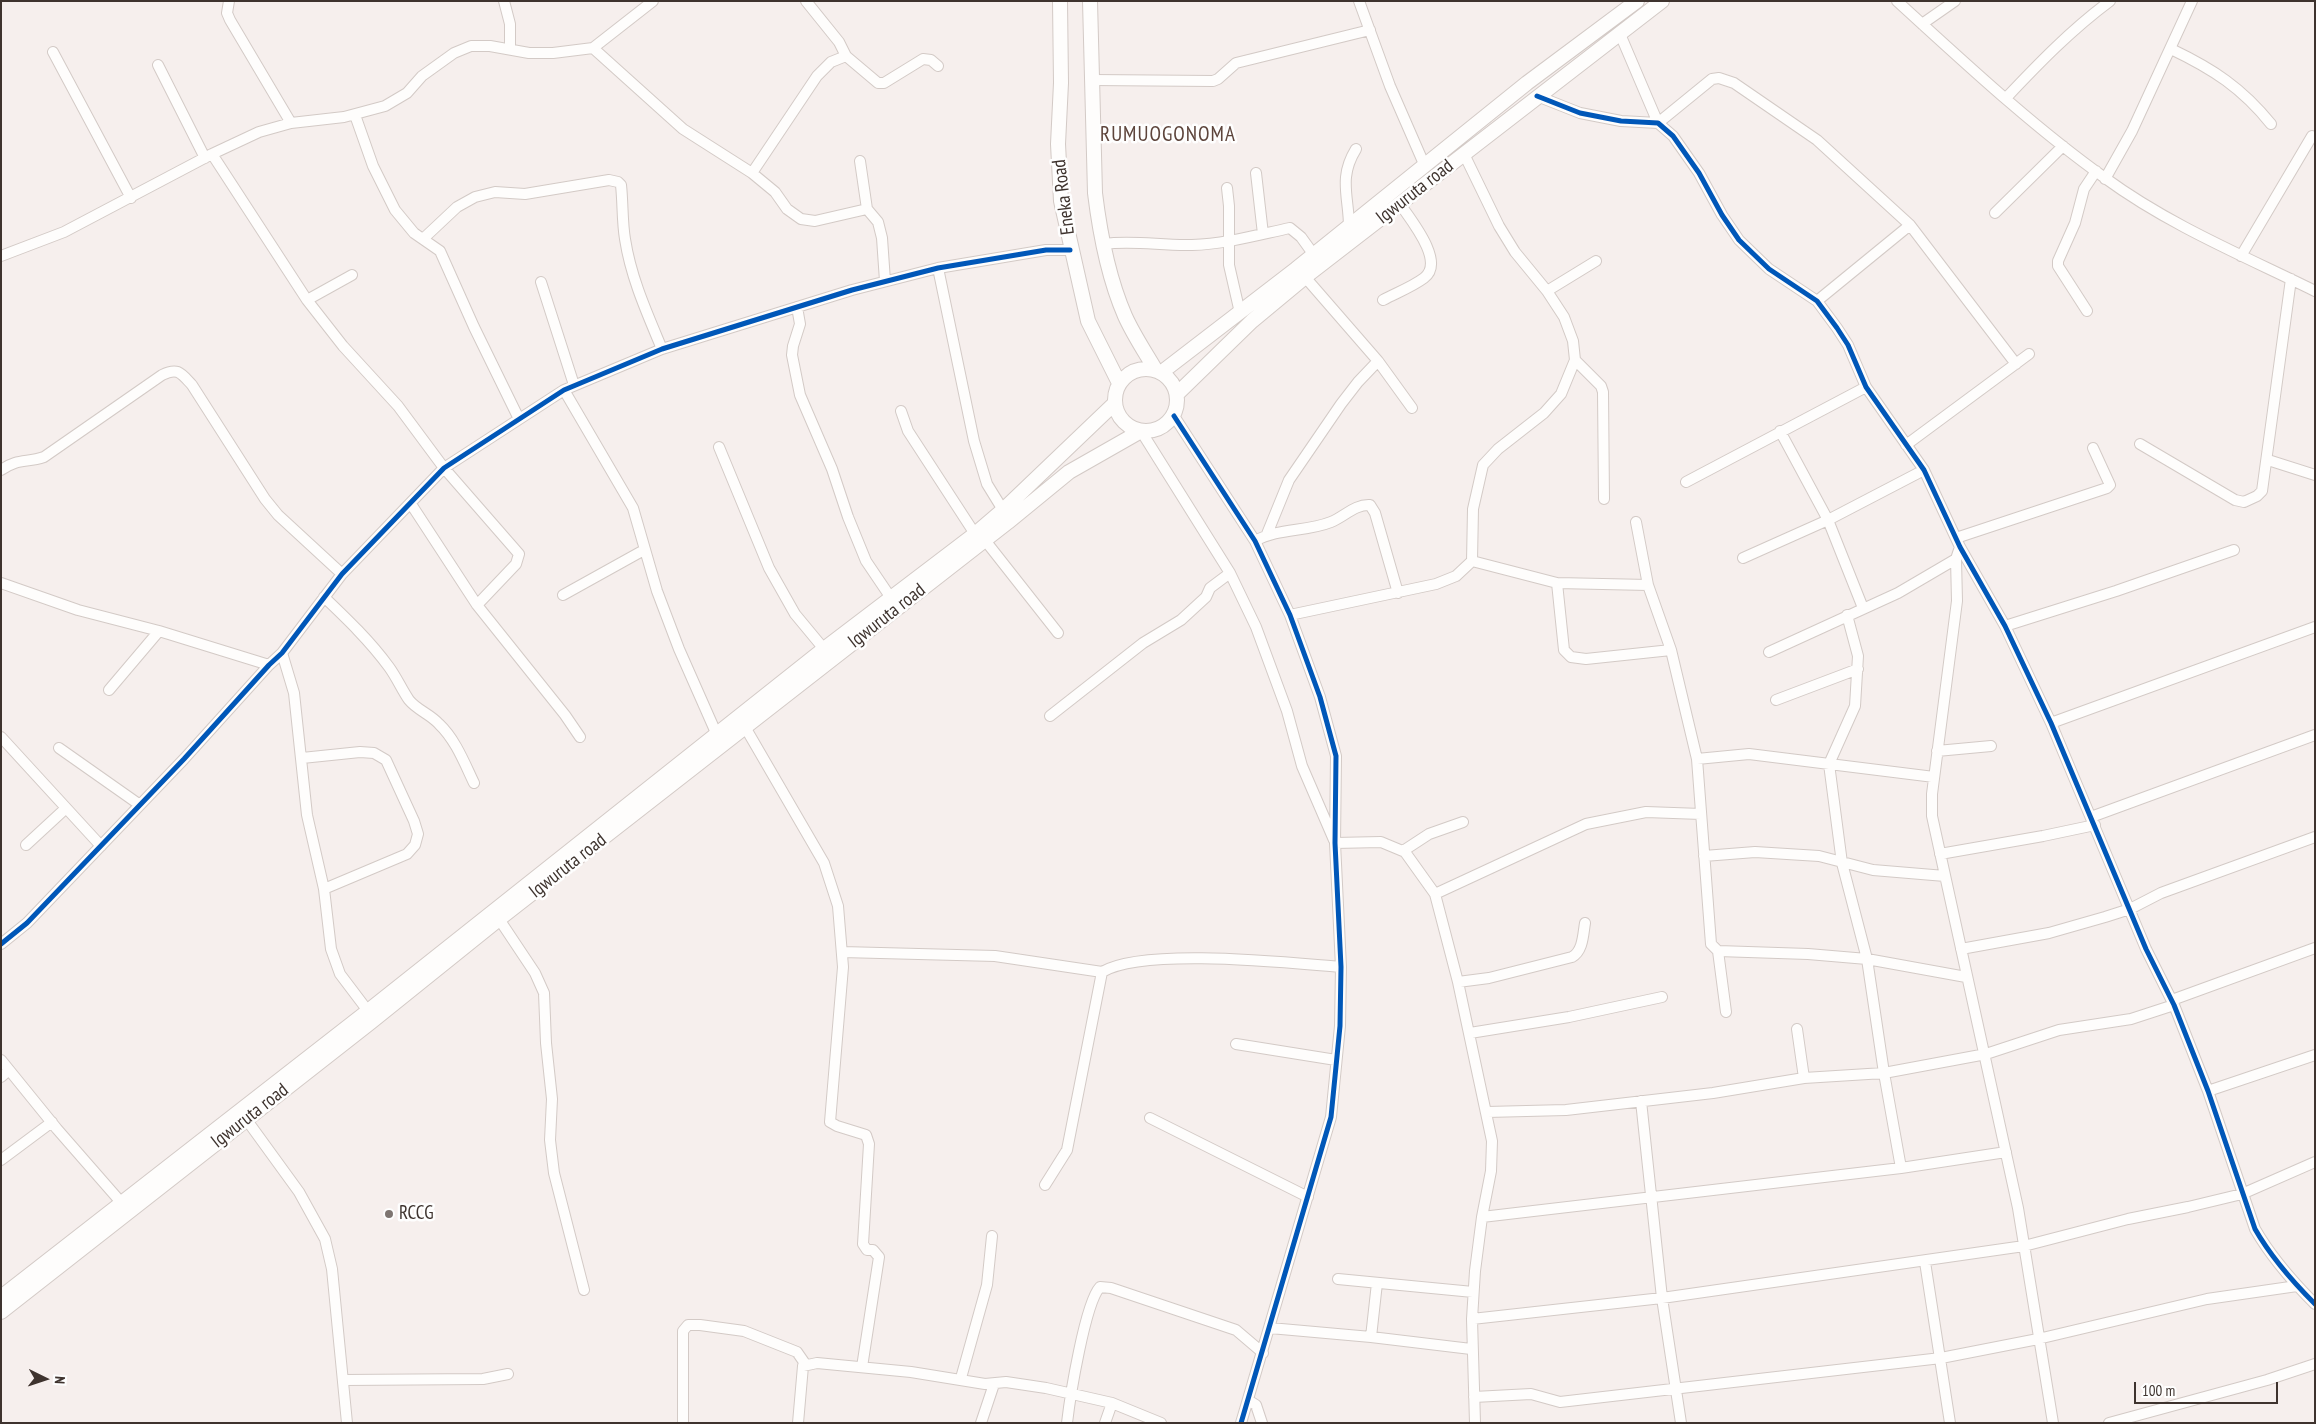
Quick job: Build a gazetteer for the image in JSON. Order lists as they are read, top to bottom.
{
  "streets": {
    "main road": ["Igwuruta road", "Eneka Road"]
  },
  "crossings": [
    ["Igwuruta road", "Eneka Road"]
  ],
  "districts": ["RUMUOGONOMA"],
  "places": ["RCCG"],
  "scale_bar": "100 m",
  "north": "right"
}
